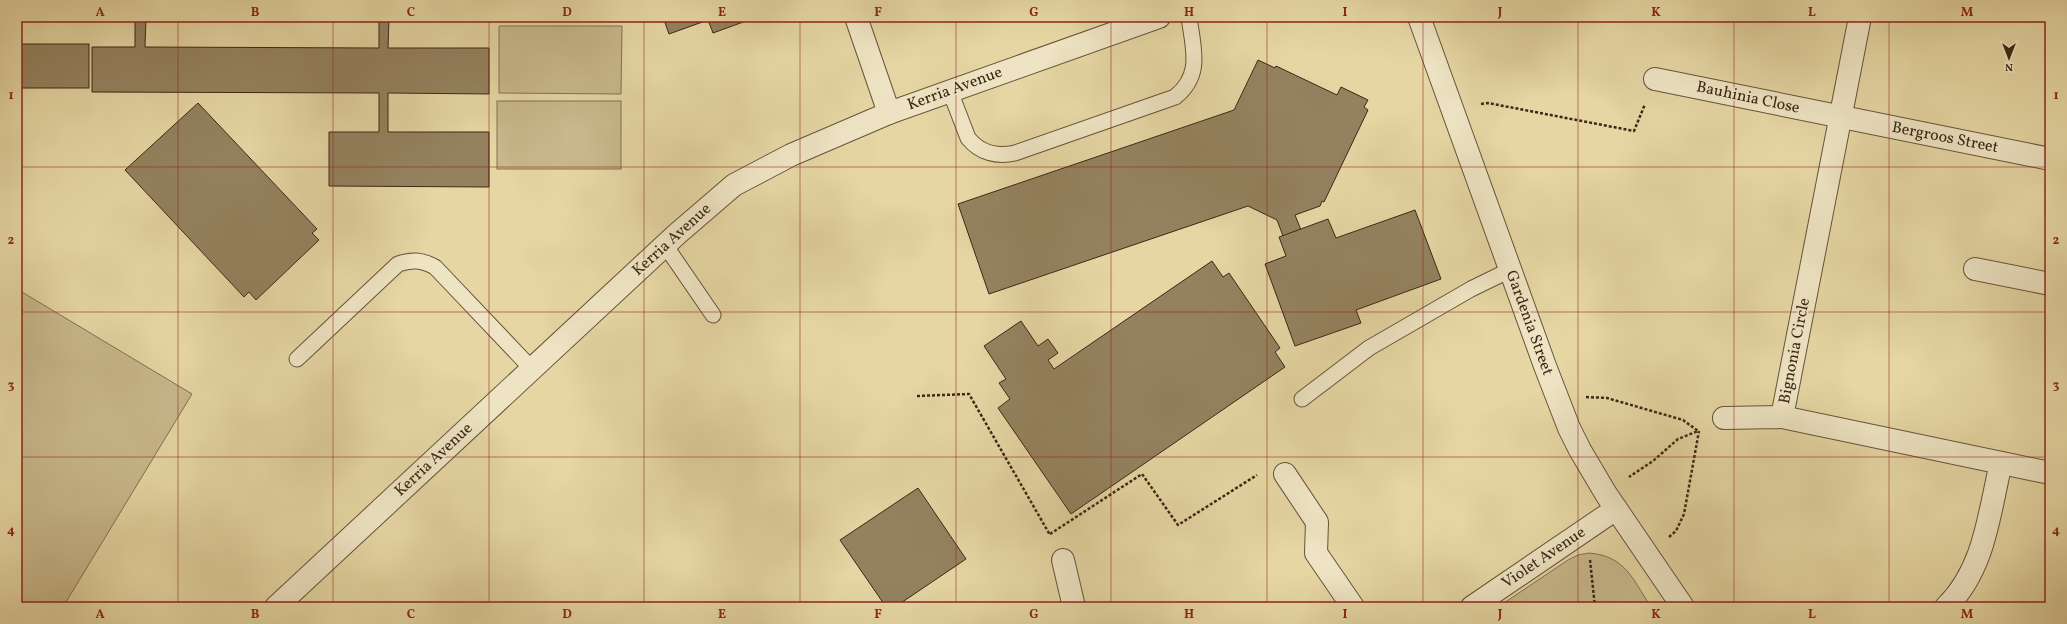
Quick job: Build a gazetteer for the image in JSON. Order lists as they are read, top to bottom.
{
  "streets": {
    "street": [
      "Kerria Avenue",
      "Bauhinia Close",
      "Bergroos Street",
      "Gardenia Street",
      "Bignonia Circle",
      "Violet Avenue"
    ]
  },
  "crossings": [
    ["Bauhinia Close", "Bergroos Street"],
    ["Bauhinia Close", "Bignonia Circle"],
    ["Bergroos Street", "Bignonia Circle"],
    ["Gardenia Street", "Violet Avenue"]
  ],
  "north": "bottom",
  "grid": {
    "columns": [
      "A",
      "B",
      "C",
      "D",
      "E",
      "F",
      "G",
      "H",
      "I",
      "J",
      "K",
      "L",
      "M"
    ],
    "rows": [
      "1",
      "2",
      "3",
      "4"
    ]
  }
}
